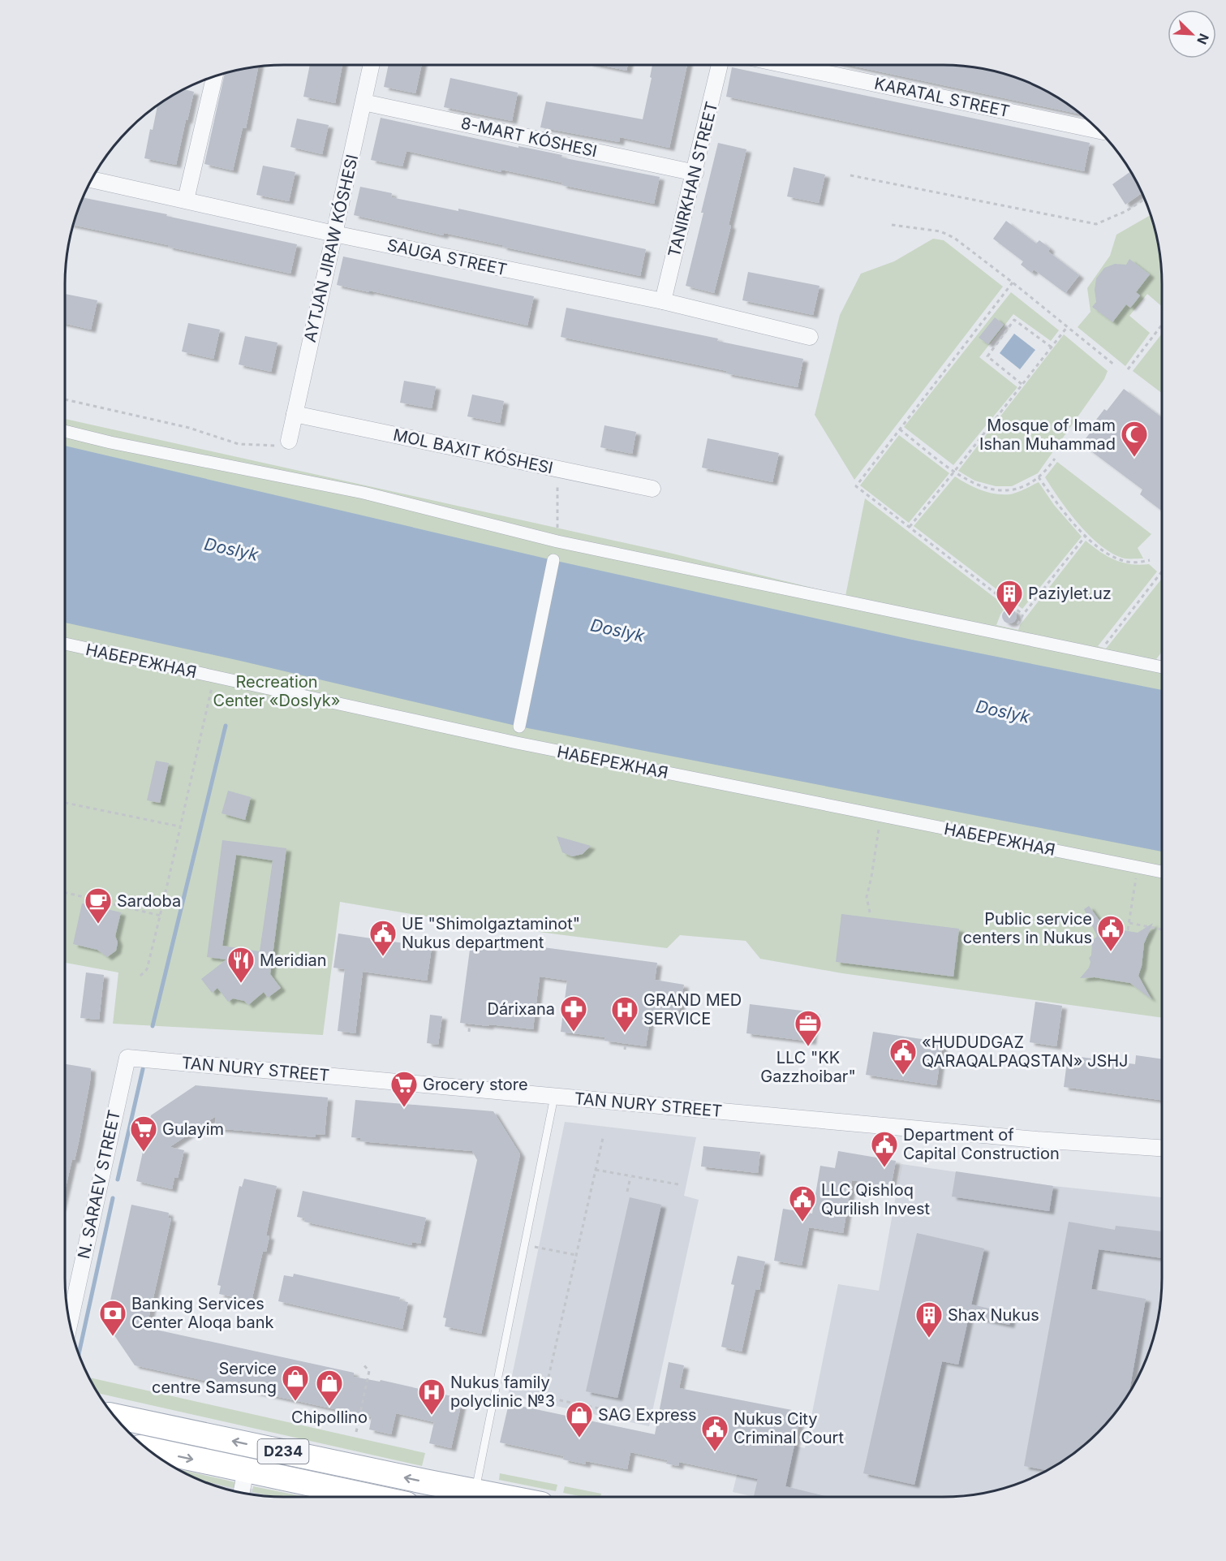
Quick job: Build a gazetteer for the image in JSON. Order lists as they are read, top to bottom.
{
  "streets": {
    "main road": ["D234"],
    "street": [
      "KARATAL STREET",
      "8-MART KÓSHESI",
      "TANIRKHAN STREET",
      "SAUGA STREET",
      "НАБЕРЕЖНАЯ",
      "TAN NURY STREET",
      "N. SARAEV STREET"
    ]
  },
  "crossings": [
    ["8-MART KÓSHESI", "TANIRKHAN STREET"],
    ["TANIRKHAN STREET", "SAUGA STREET"],
    ["TAN NURY STREET", "N. SARAEV STREET"]
  ],
  "water": ["Doslyk"],
  "parks": ["Recreation Center «Doslyk»"],
  "places": {
    "mosque": ["Mosque of Imam Ishan Muhammad"],
    "building": ["Paziylet.uz", "Shax Nukus"],
    "cafe": ["Sardoba"],
    "public building": [
      "Public service centers in Nukus",
      "UE \"Shimolgaztaminot\" Nukus department",
      "«HUDUDGAZ QARAQALPAQSTAN» JSHJ",
      "Department of Capital Construction",
      "LLC Qishloq Qurilish Invest",
      "Nukus City Criminal Court"
    ],
    "restaurant": ["Meridian"],
    "pharmacy": ["Dárixana"],
    "hospital": ["GRAND MED SERVICE", "Nukus family polyclinic №3"],
    "office": ["LLC \"KK Gazzhoibar\""],
    "supermarket": ["Grocery store", "Gulayim"],
    "bank": ["Banking Services Center Aloqa bank"],
    "shop": ["Service centre Samsung", "Chipollino", "SAG Express"]
  },
  "north": "bottom right"
}
